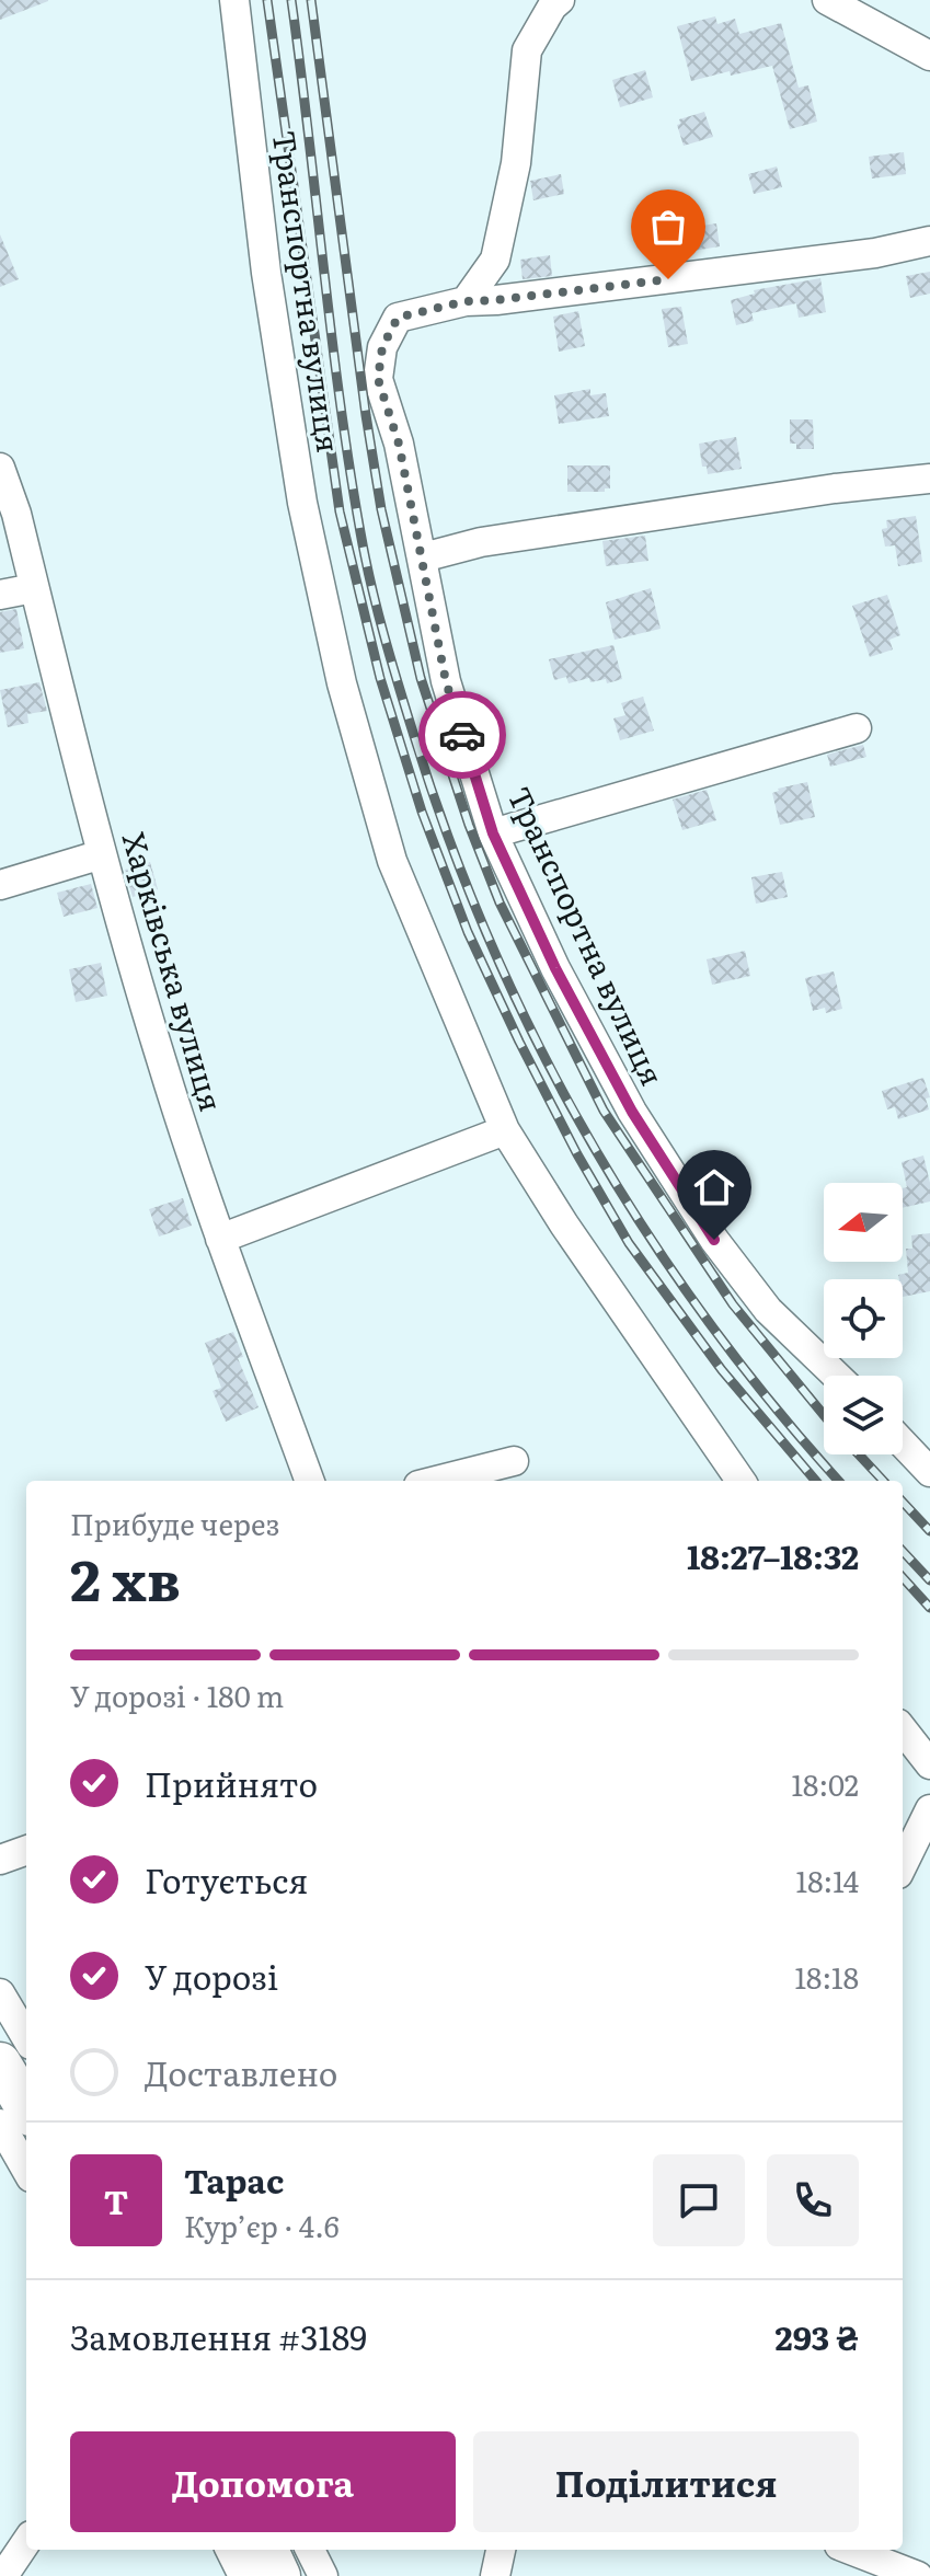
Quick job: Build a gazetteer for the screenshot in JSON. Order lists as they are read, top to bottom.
{
  "streets": {
    "street": ["Транспортна вулиця", "Харківська вулиця"]
  },
  "north": "left",
  "page": {
    "heading": ["2 хв", "Прибуде через", "18:27–18:32"],
    "panel": [
      "Тарас",
      "Кур’єр · 4.6",
      "Замовлення #3189",
      "293 ₴"
    ],
    "bar": "У дорозі · 180 m",
    "list": [
      ["Прийнято", "18:02"],
      ["Готується", "18:14"],
      ["У дорозі", "18:18"],
      "Доставлено"
    ],
    "round": "Т",
    "buttons": ["Допомога", "Поділитися"]
  }
}
